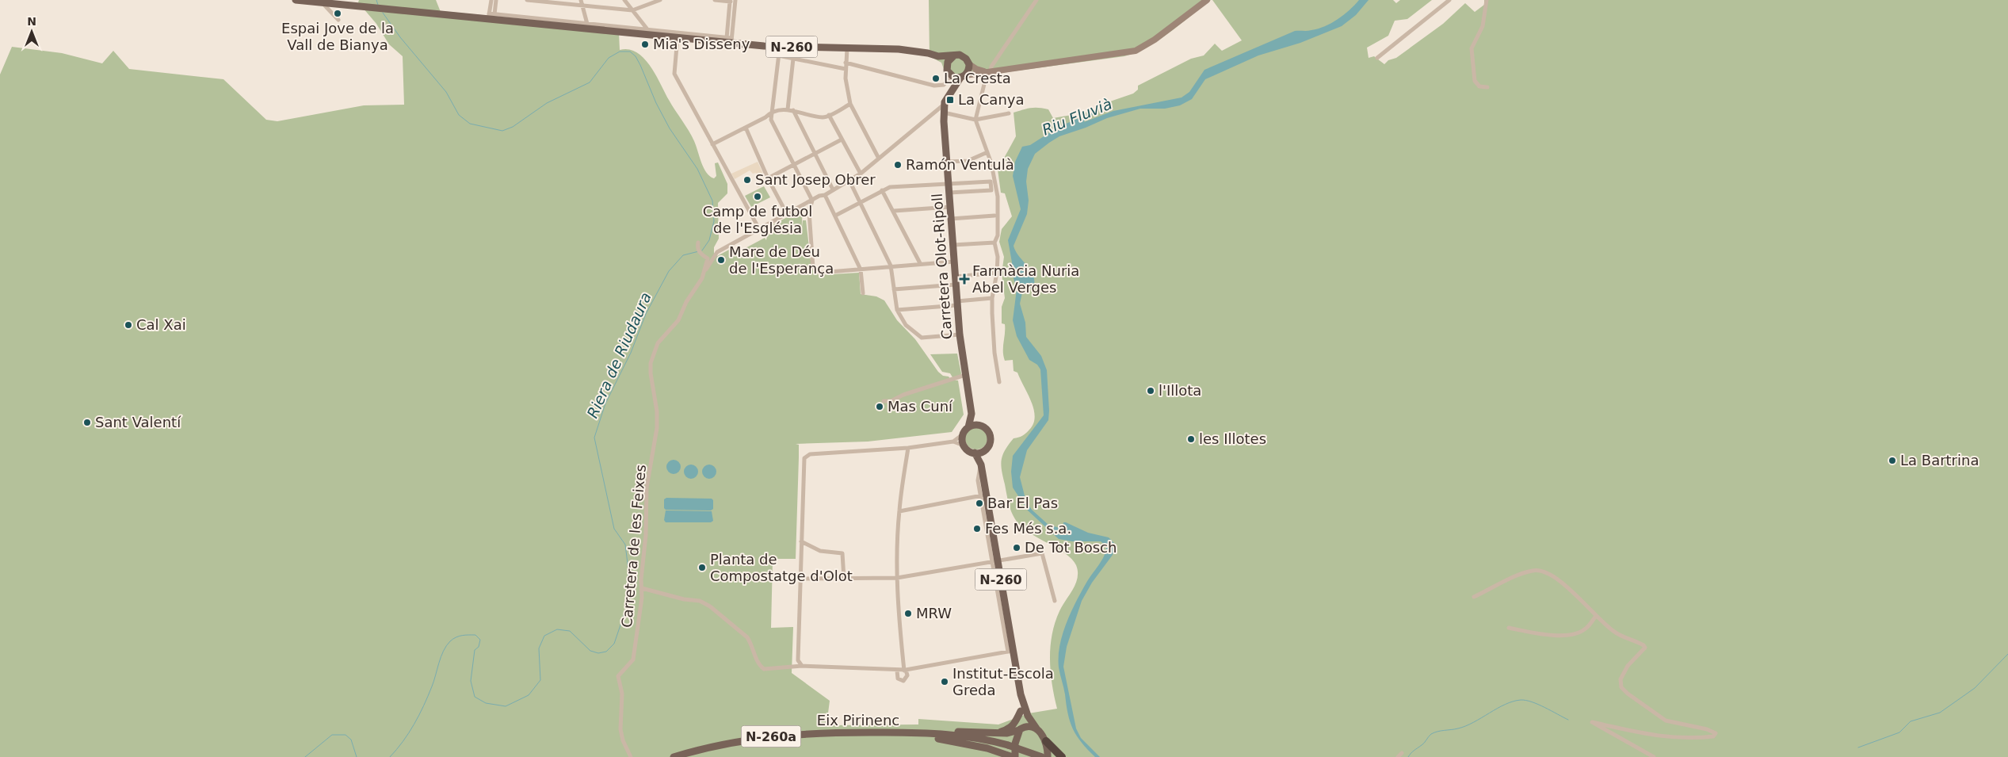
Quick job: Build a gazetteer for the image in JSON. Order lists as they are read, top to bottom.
{
  "streets": {
    "highway": ["N-260"],
    "main road": ["Carretera Olot-Ripoll", "Eix Pirinenc", "N-260a"],
    "street": ["Carretera de les Feixes"]
  },
  "crossings": [
    ["N-260", "Carretera Olot-Ripoll"],
    ["N-260", "N-260a"],
    ["Eix Pirinenc", "N-260a"]
  ],
  "water": ["Riu Fluvià", "Riera de Riudaura"],
  "places": {
    "other": [
      "Espai Jove de la Vall de Bianya",
      "Mia's Disseny",
      "La Cresta",
      "Ramón Ventulà",
      "Sant Josep Obrer",
      "Camp de futbol de l'Església",
      "Mare de Déu de l'Esperança",
      "Cal Xai",
      "l'Illota",
      "Mas Cuní",
      "Sant Valentí",
      "les Illotes",
      "La Bartrina",
      "Bar El Pas",
      "Fes Més s.a.",
      "De Tot Bosch",
      "Planta de Compostatge d'Olot",
      "MRW",
      "Institut-Escola Greda"
    ],
    "transit": ["La Canya"],
    "health": ["Farmàcia Nuria Abel Verges"]
  },
  "north": "top"
}
